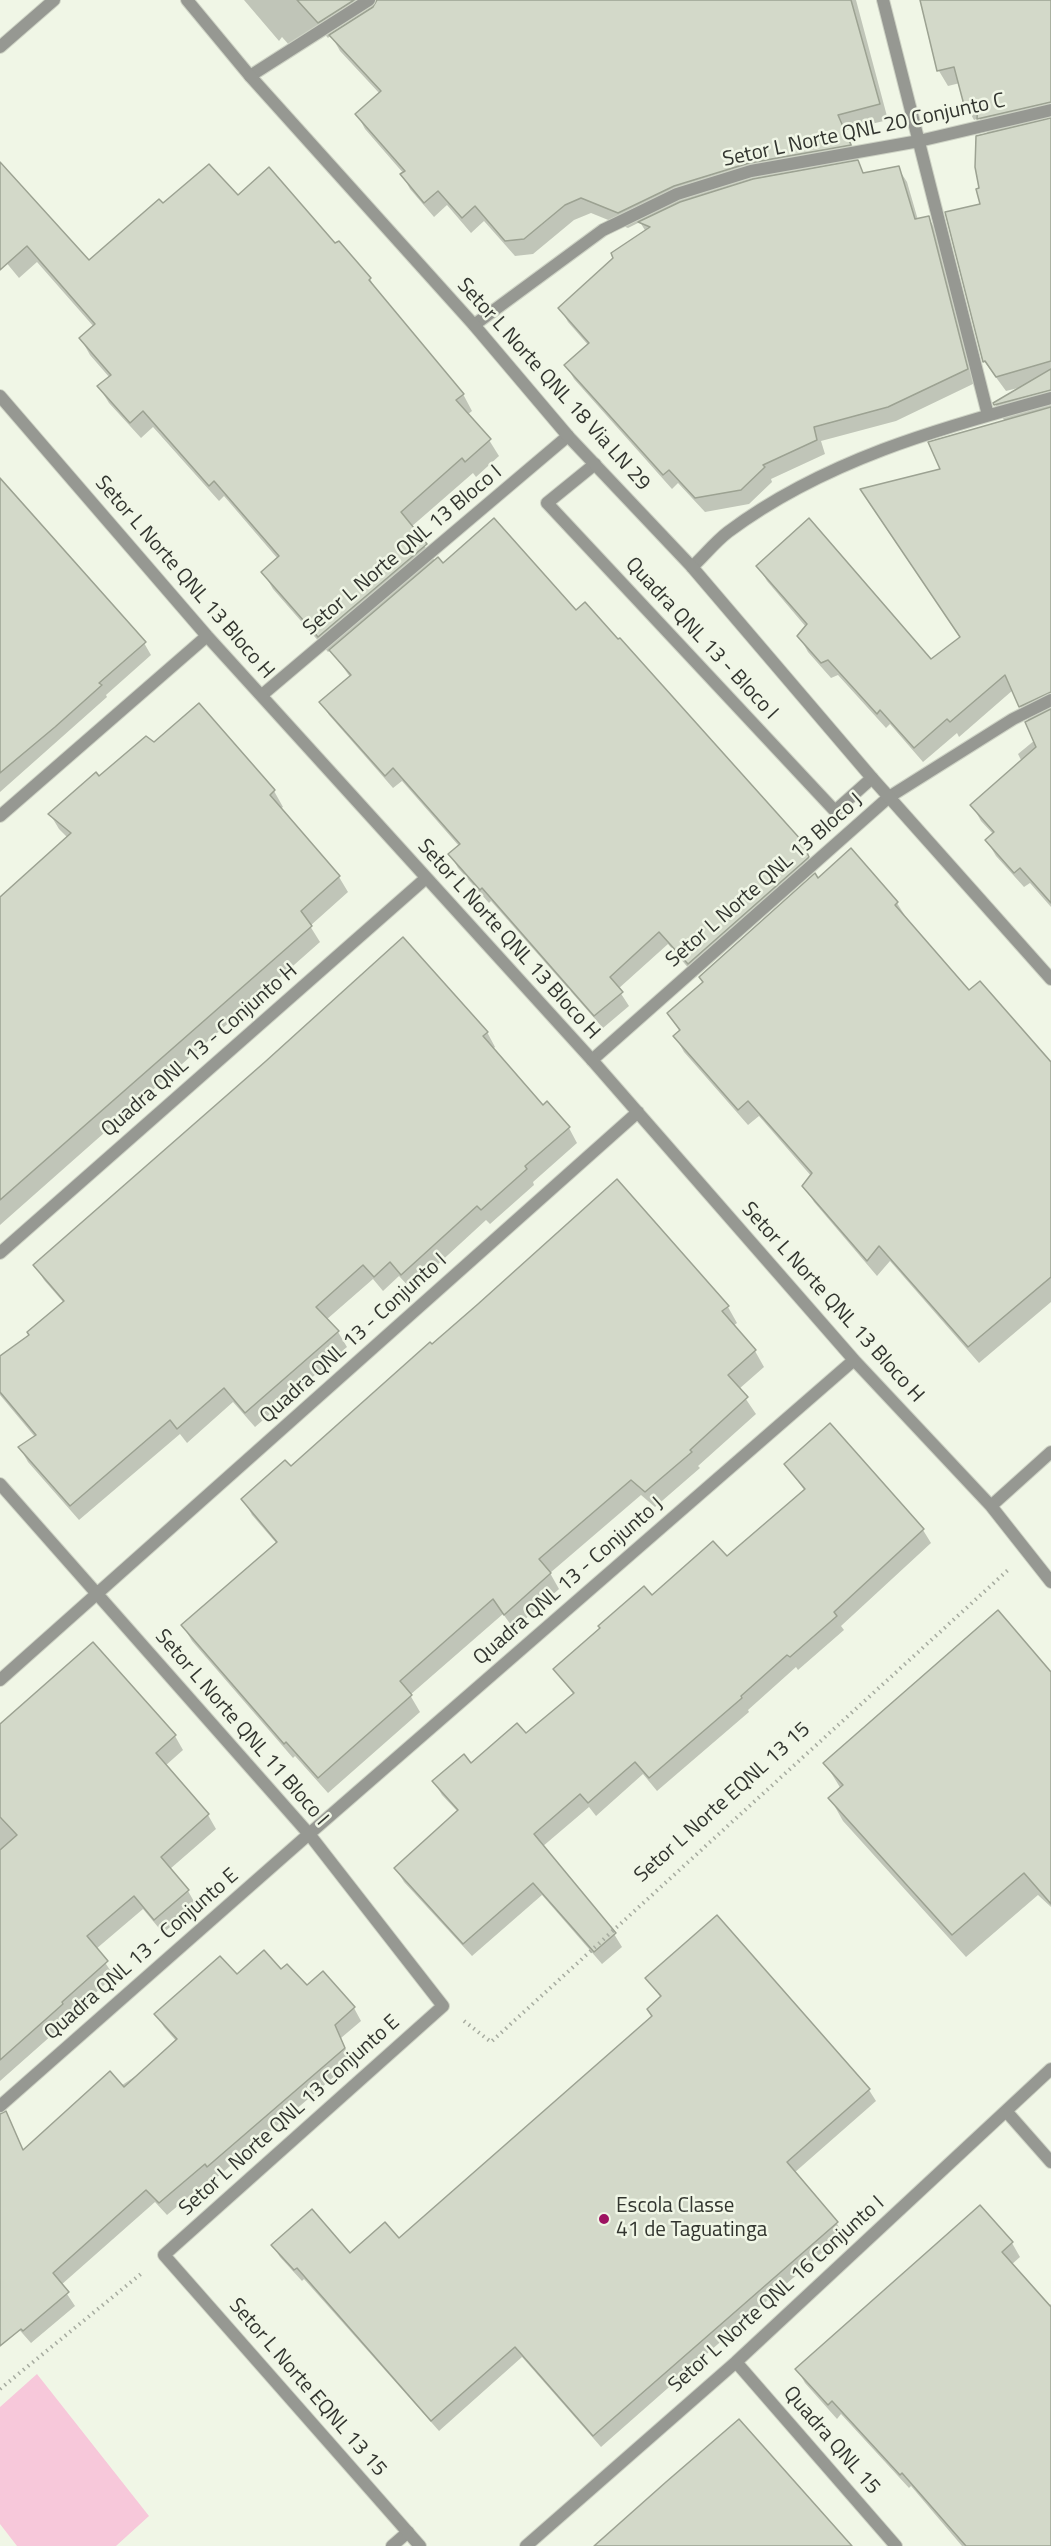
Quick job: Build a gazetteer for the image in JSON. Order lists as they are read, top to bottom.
{
  "streets": {
    "street": [
      "Setor L Norte QNL 20 Conjunto C",
      "Setor L Norte QNL 18 Via LN 29",
      "Setor L Norte QNL 13 Bloco I",
      "Setor L Norte QNL 13 Bloco H",
      "Quadra QNL 13 - Bloco I",
      "Setor L Norte QNL 13 Bloco J",
      "Quadra QNL 13 - Conjunto H",
      "Quadra QNL 13 - Conjunto I",
      "Quadra QNL 13 - Conjunto J",
      "Setor L Norte QNL 11 Bloco I",
      "Setor L Norte EQNL 13 15",
      "Quadra QNL 13 - Conjunto E",
      "Setor L Norte QNL 13 Conjunto E",
      "Setor L Norte QNL 16 Conjunto I",
      "Quadra QNL 15"
    ]
  },
  "crossings": [
    ["Setor L Norte QNL 20 Conjunto C", "Setor L Norte QNL 18 Via LN 29"],
    ["Setor L Norte QNL 18 Via LN 29", "Setor L Norte QNL 13 Bloco I"],
    ["Setor L Norte QNL 18 Via LN 29", "Quadra QNL 13 - Bloco I"],
    ["Setor L Norte QNL 18 Via LN 29", "Setor L Norte QNL 13 Bloco J"],
    ["Setor L Norte QNL 13 Bloco I", "Setor L Norte QNL 13 Bloco H"],
    ["Setor L Norte QNL 13 Bloco H", "Setor L Norte QNL 13 Bloco J"],
    ["Setor L Norte QNL 13 Bloco H", "Quadra QNL 13 - Conjunto H"],
    ["Setor L Norte QNL 13 Bloco H", "Quadra QNL 13 - Conjunto I"],
    ["Setor L Norte QNL 13 Bloco H", "Quadra QNL 13 - Conjunto J"],
    ["Quadra QNL 13 - Conjunto I", "Setor L Norte QNL 11 Bloco I"],
    ["Quadra QNL 13 - Conjunto J", "Setor L Norte QNL 11 Bloco I"],
    ["Quadra QNL 13 - Conjunto J", "Quadra QNL 13 - Conjunto E"],
    ["Setor L Norte QNL 11 Bloco I", "Setor L Norte EQNL 13 15"],
    ["Setor L Norte QNL 11 Bloco I", "Quadra QNL 13 - Conjunto E"],
    ["Setor L Norte QNL 11 Bloco I", "Setor L Norte QNL 13 Conjunto E"],
    ["Setor L Norte EQNL 13 15", "Setor L Norte QNL 13 Conjunto E"],
    ["Setor L Norte QNL 16 Conjunto I", "Quadra QNL 15"]
  ],
  "places": ["Escola Classe 41 de Taguatinga"]
}
